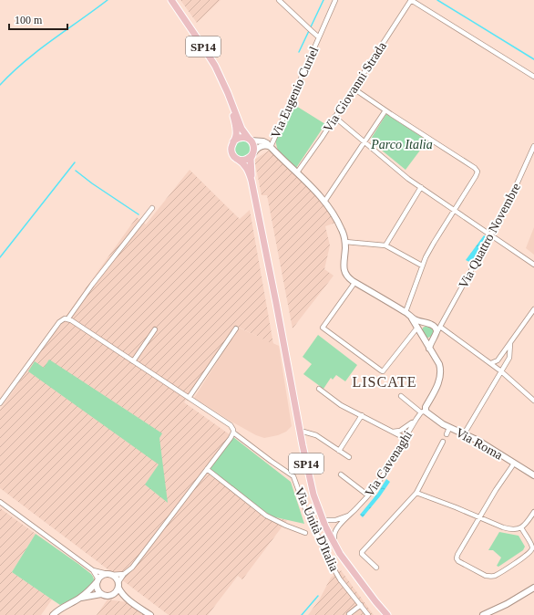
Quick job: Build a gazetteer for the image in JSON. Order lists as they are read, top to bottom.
{
  "streets": {
    "main road": ["SP14"],
    "street": [
      "Via Giovanni Strada",
      "Via Eugenio Curiel",
      "Via Quattro Novembre",
      "Via Roma",
      "Via Cavenaghi",
      "Via Unità D'Italia"
    ]
  },
  "crossings": [
    ["SP14", "Via Cavenaghi"],
    ["Via Roma", "Via Cavenaghi"]
  ],
  "districts": ["LISCATE"],
  "parks": ["Parco Italia"],
  "scale_bar": "100 m"
}
